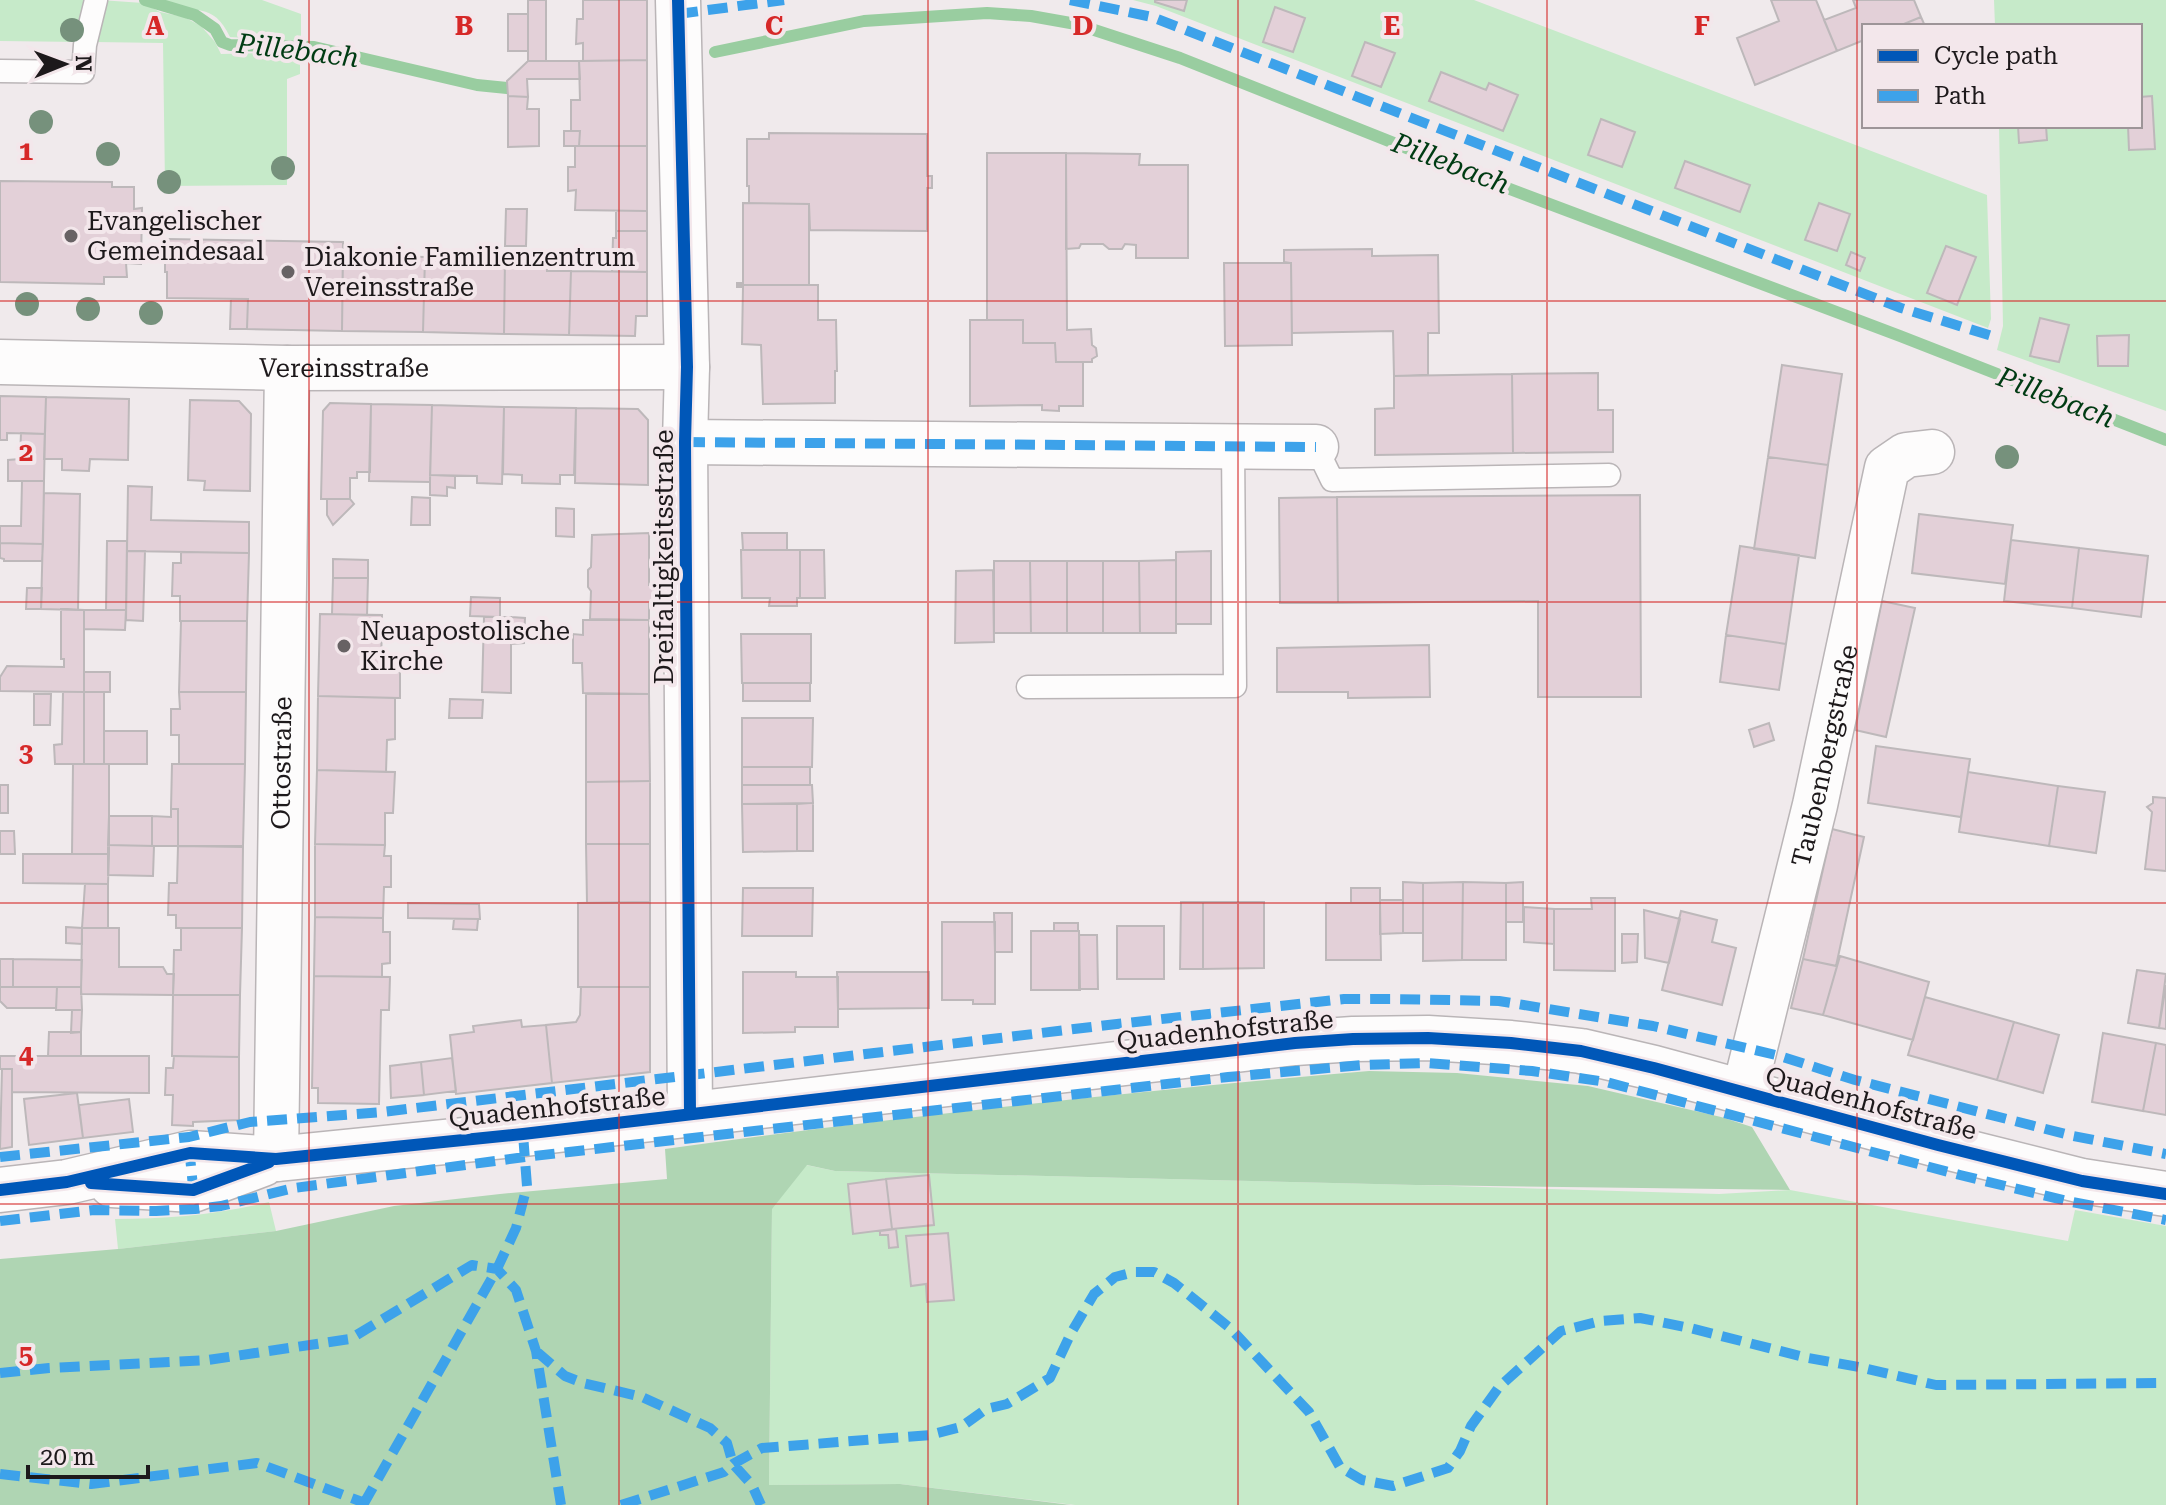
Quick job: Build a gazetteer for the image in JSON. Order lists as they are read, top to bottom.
{
  "streets": {
    "street": [
      "Vereinsstraße",
      "Dreifaltigkeitsstraße",
      "Taubenbergstraße",
      "Ottostraße",
      "Quadenhofstraße"
    ]
  },
  "crossings": [
    ["Vereinsstraße", "Dreifaltigkeitsstraße"],
    ["Vereinsstraße", "Ottostraße"],
    ["Dreifaltigkeitsstraße", "Quadenhofstraße"],
    ["Taubenbergstraße", "Quadenhofstraße"],
    ["Ottostraße", "Quadenhofstraße"]
  ],
  "water": ["Pillebach"],
  "places": ["Evangelischer Gemeindesaal", "Diakonie Familienzentrum Vereinsstraße", "Neuapostolische Kirche"],
  "legend": ["Cycle path", "Path"],
  "scale_bar": "20 m",
  "north": "right",
  "grid": {
    "columns": [
      "A",
      "B",
      "C",
      "D",
      "E",
      "F"
    ],
    "rows": [
      "1",
      "2",
      "3",
      "4",
      "5"
    ]
  }
}
